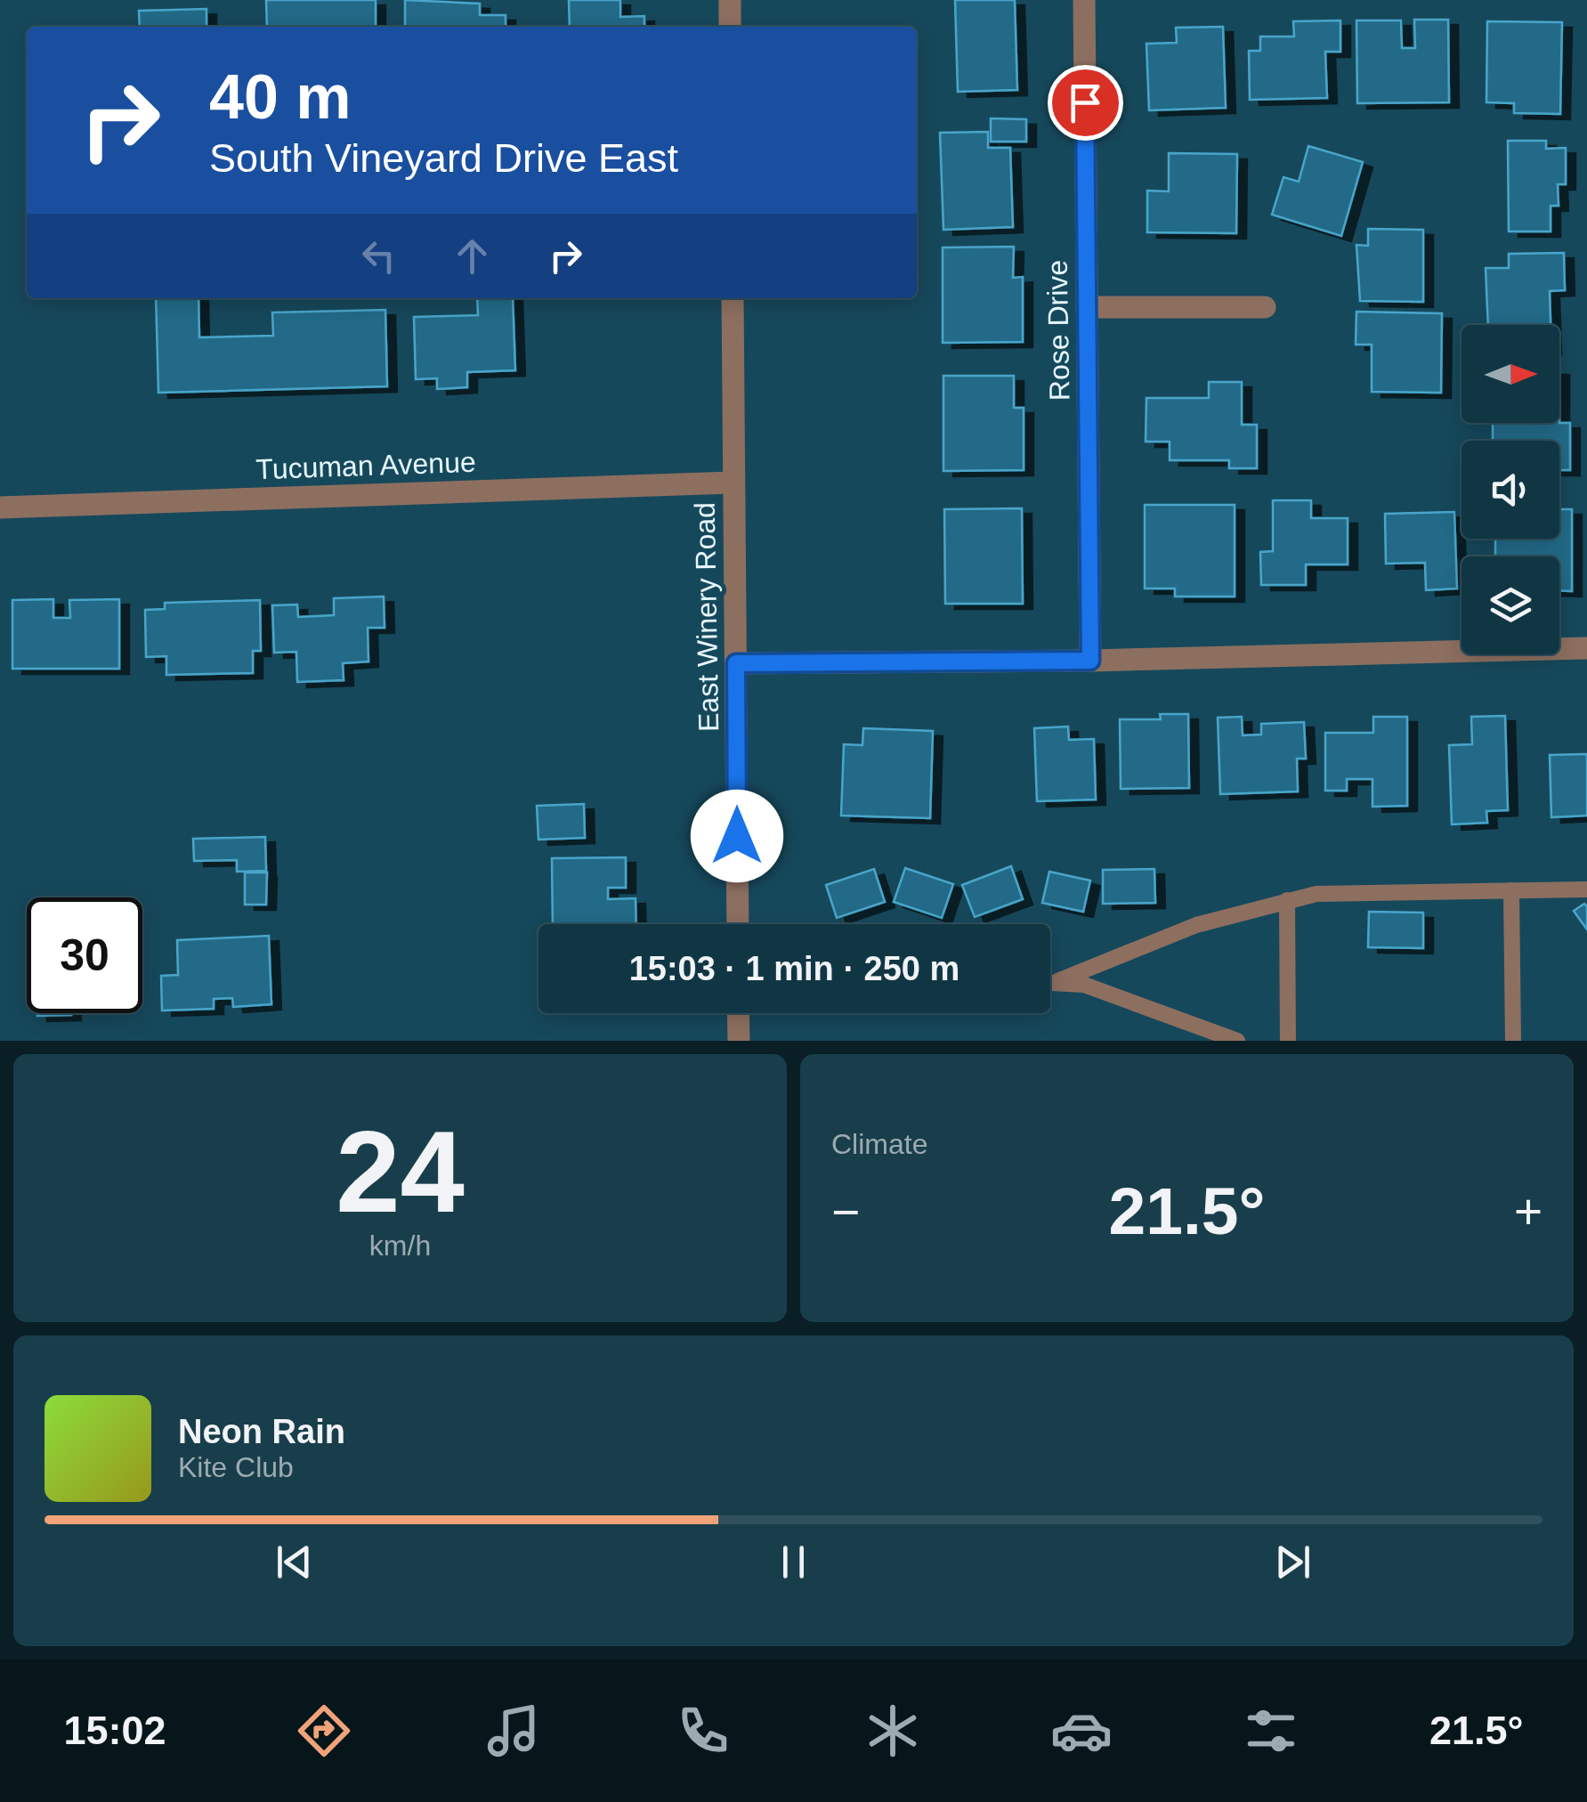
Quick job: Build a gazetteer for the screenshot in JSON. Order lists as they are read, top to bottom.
{
  "streets": {
    "street": ["Rose Drive", "Tucuman Avenue", "East Winery Road"]
  },
  "crossings": [
    ["Tucuman Avenue", "East Winery Road"]
  ],
  "north": "right",
  "page": {
    "turn": ["40 m", "South Vineyard Drive East"],
    "limit": "30",
    "trip": "15:03 · 1 min · 250 m",
    "tile": [
      ["24", "km/h"],
      "Climate"
    ],
    "heat": ["−", "21.5°", "+"],
    "song": ["Neon Rain", "Kite Club"],
    "tabs": ["15:02", "21.5°"]
  }
}
